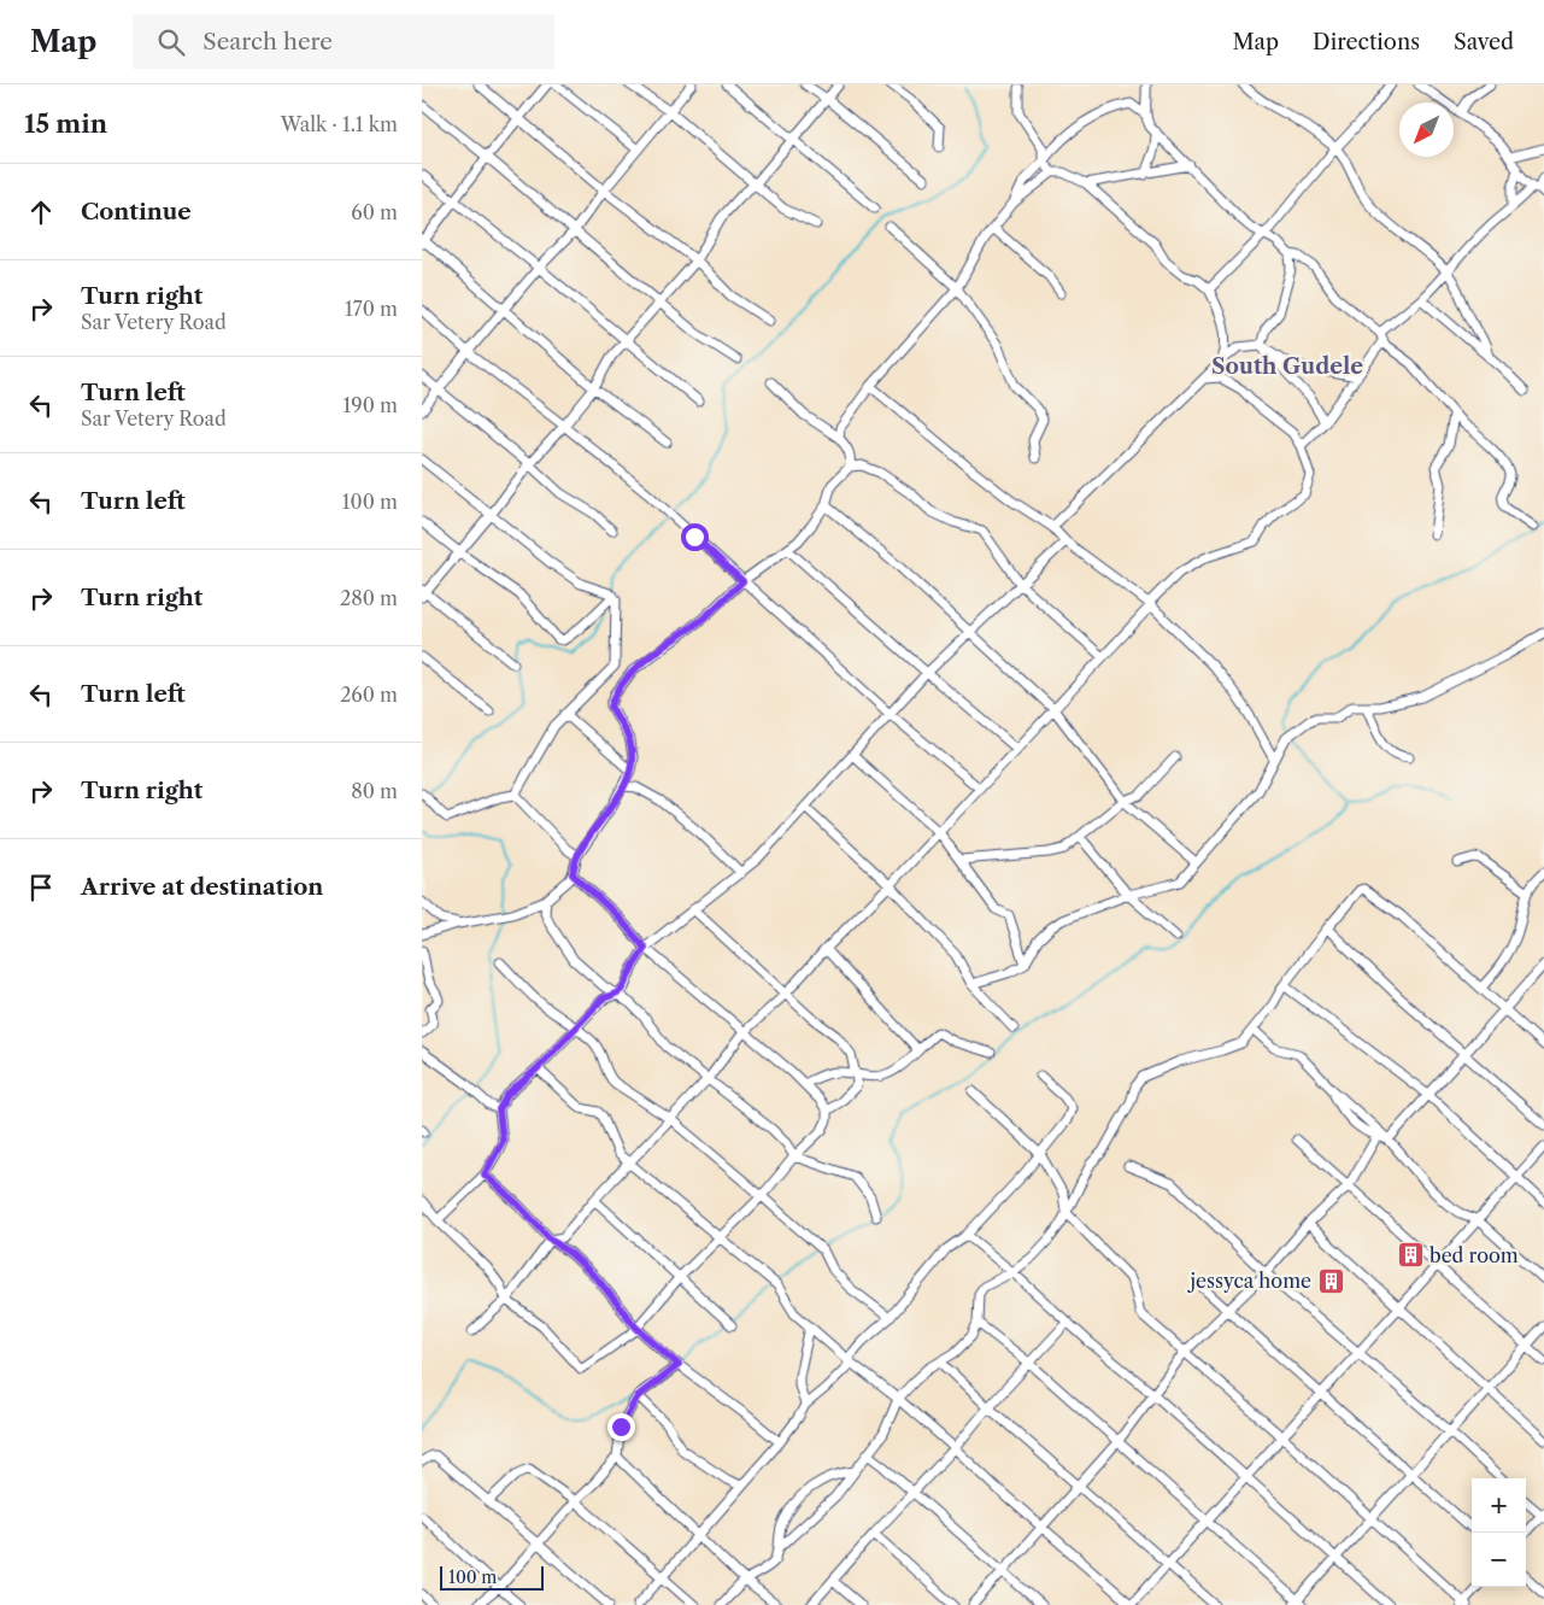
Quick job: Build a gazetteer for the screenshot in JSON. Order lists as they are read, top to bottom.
{
  "districts": ["South Gudele"],
  "places": {
    "building": ["bed room", "jessyca home"]
  },
  "scale_bar": "100 m",
  "north": "bottom left",
  "page": {
    "header": "Map",
    "search": "Search here",
    "nav": ["Map", "Directions", "Saved"],
    "heading": ["15 min", "Walk · 1.1 km"],
    "list": [
      ["Continue", "60 m"],
      ["Turn right", "Sar Vetery Road", "170 m"],
      ["Turn left", "Sar Vetery Road", "190 m"],
      ["Turn left", "100 m"],
      ["Turn right", "280 m"],
      ["Turn left", "260 m"],
      ["Turn right", "80 m"],
      "Arrive at destination"
    ],
    "map_buttons": ["+", "−"],
    "scale": "100 m"
  }
}
